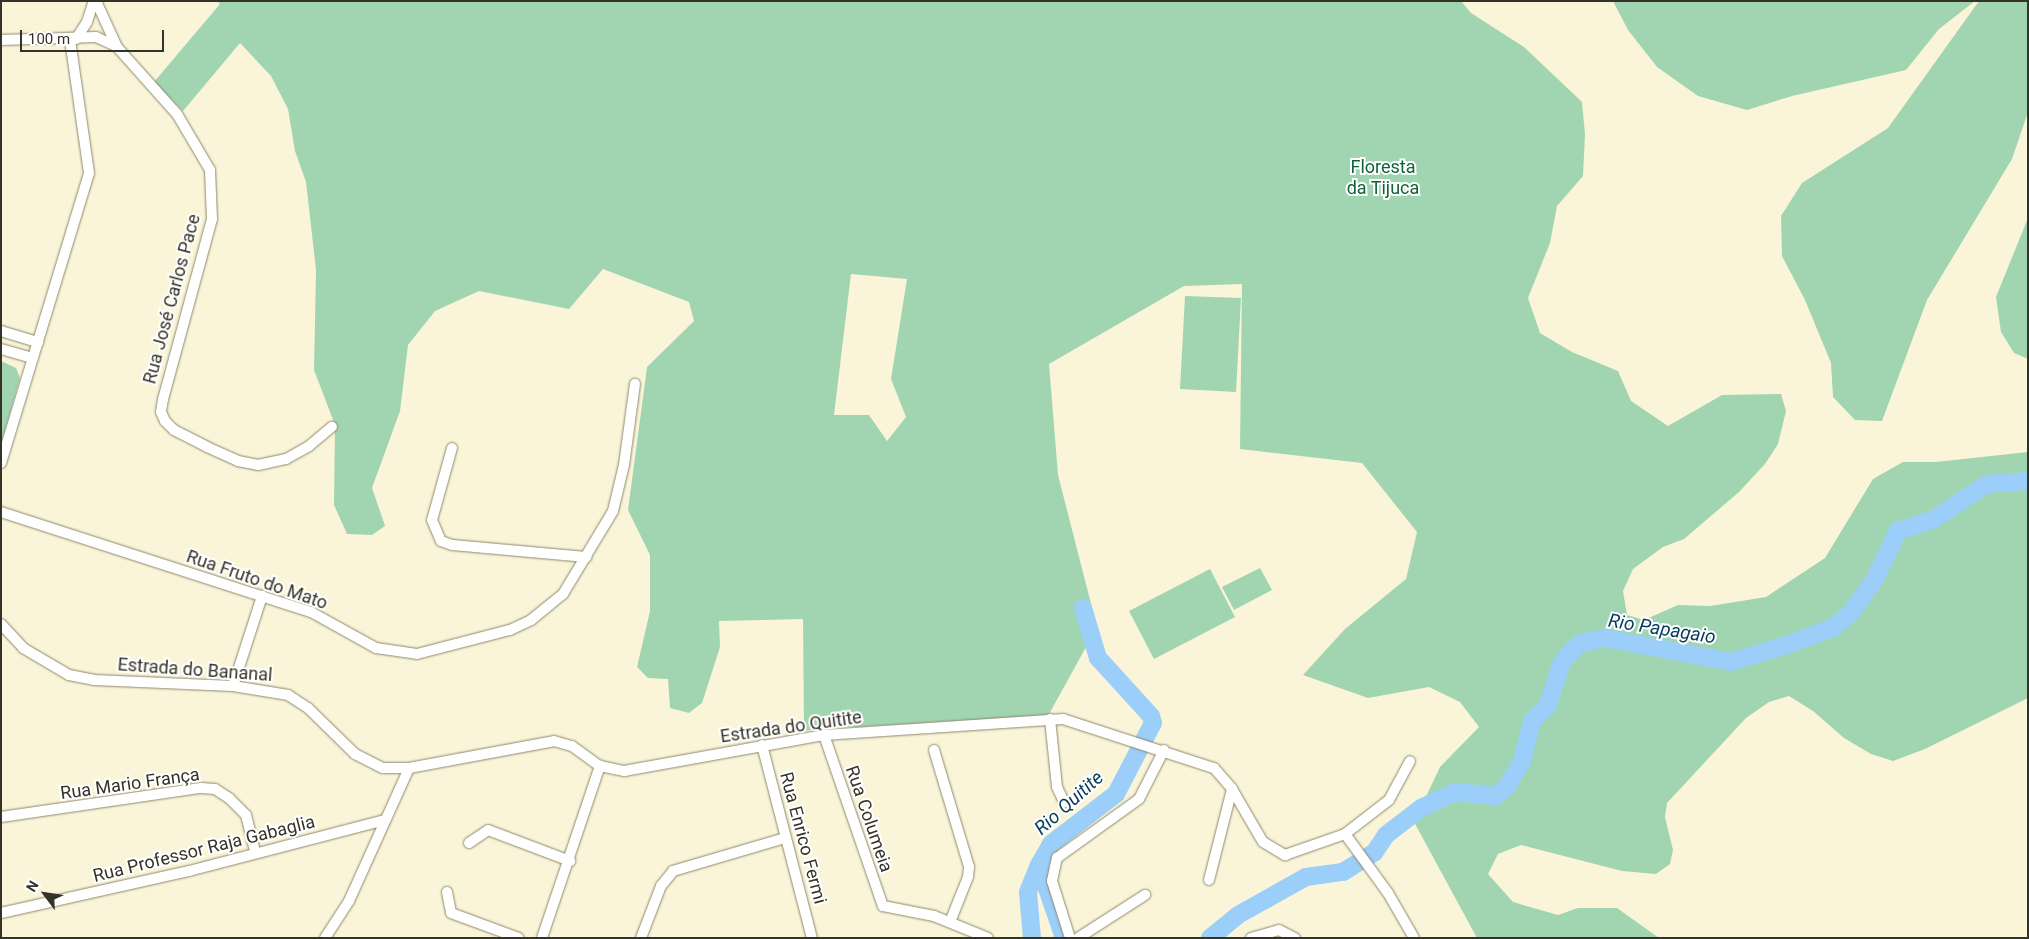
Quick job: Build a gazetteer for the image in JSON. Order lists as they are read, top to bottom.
{
  "streets": {
    "street": [
      "Rua José Carlos Pace",
      "Rua Fruto do Mato",
      "Estrada do Bananal",
      "Estrada do Quitite",
      "Rua Mario França",
      "Rua Columeia",
      "Rua Enrico Fermi",
      "Rua Professor Raja Gabaglia"
    ]
  },
  "crossings": [
    ["Estrada do Bananal", "Estrada do Quitite"],
    ["Estrada do Quitite", "Rua Columeia"],
    ["Estrada do Quitite", "Rua Enrico Fermi"],
    ["Rua Mario França", "Rua Professor Raja Gabaglia"]
  ],
  "water": ["Rio Papagaio", "Rio Quitite"],
  "parks": ["Floresta da Tijuca"],
  "scale_bar": "100 m",
  "north": "top left"
}
